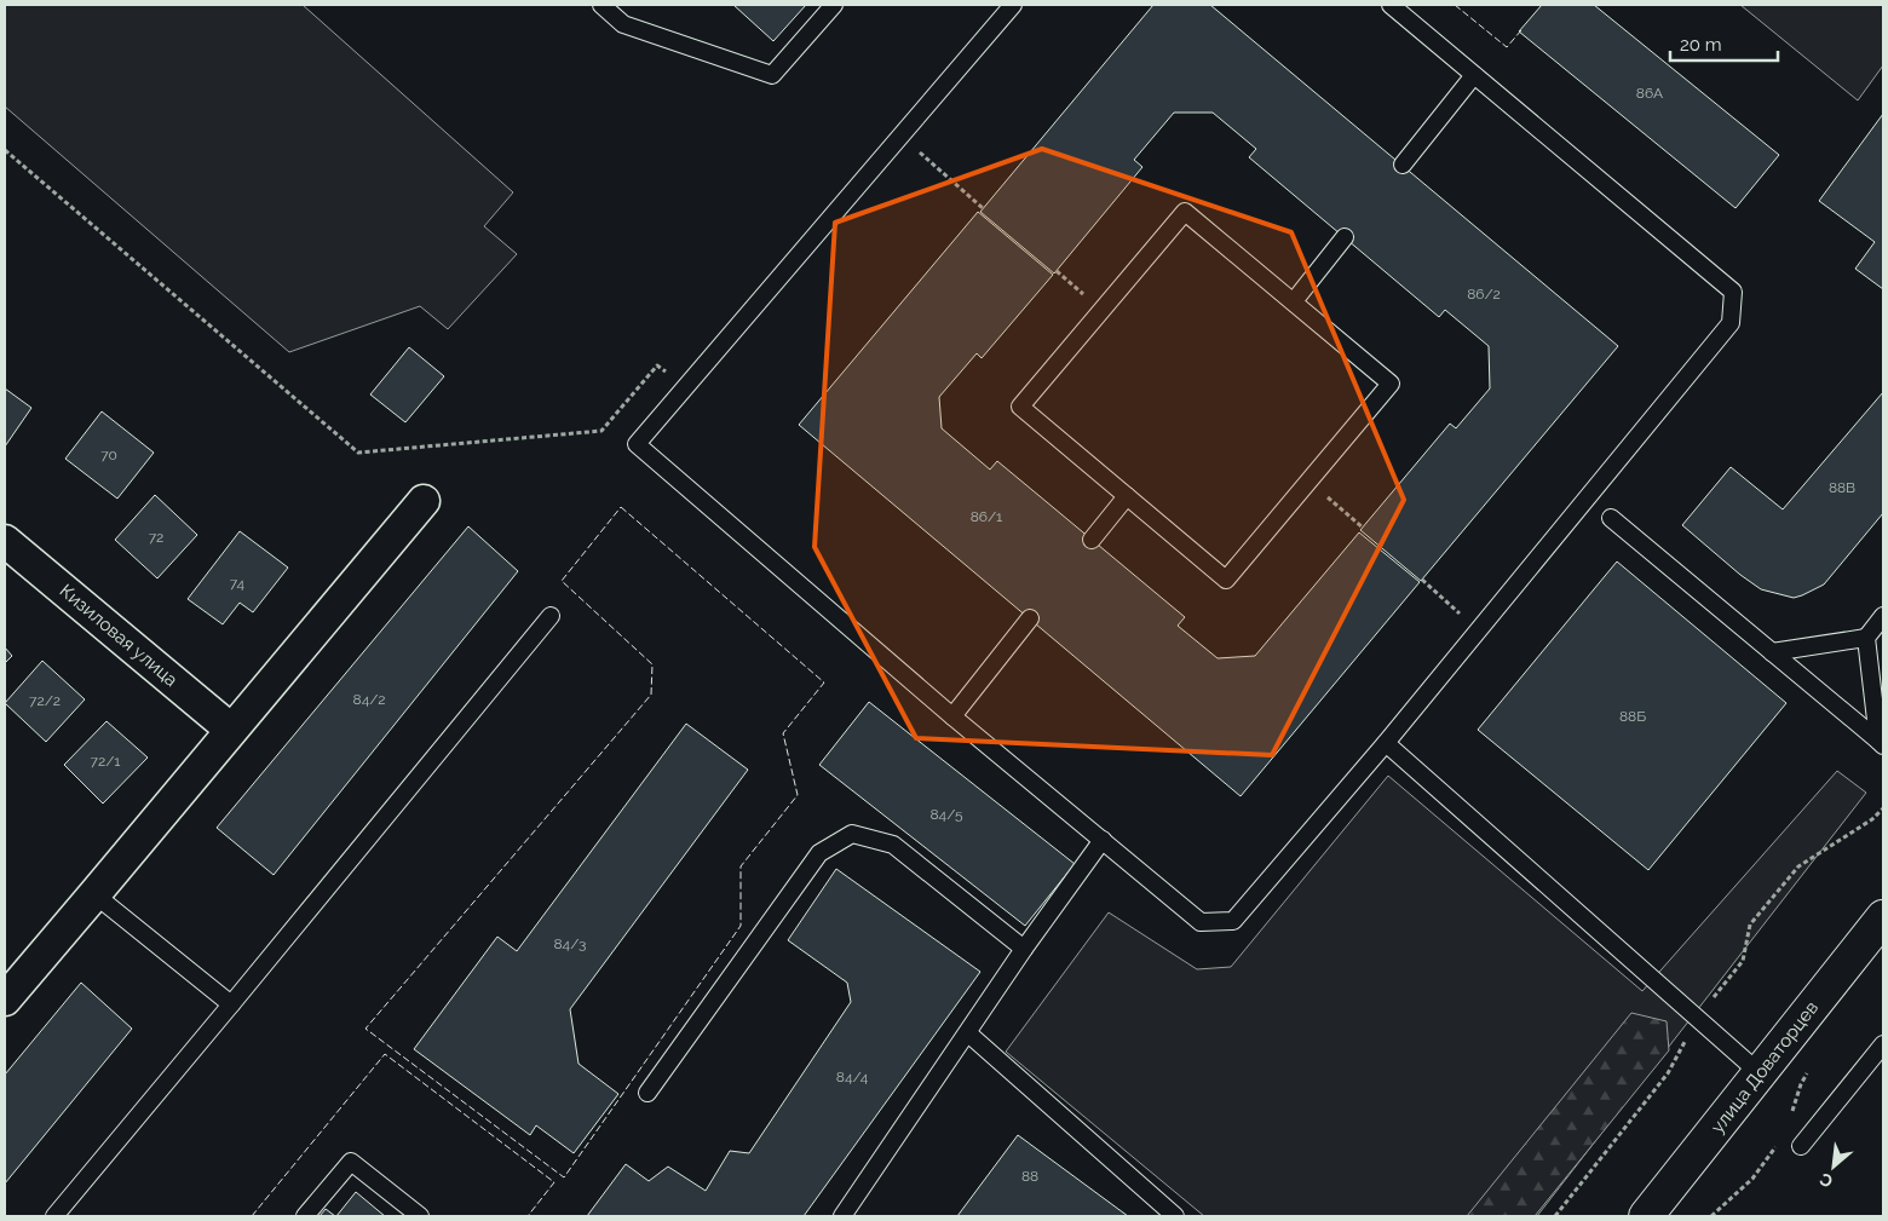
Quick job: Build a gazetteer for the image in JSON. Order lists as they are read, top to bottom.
{
  "streets": {
    "main road": ["улица Доваторцев"],
    "street": ["Кизиловая улица"]
  },
  "house_numbers": [
    "86А",
    "86/2",
    "70",
    "88В",
    "86/1",
    "72",
    "74",
    "84/2",
    "72/2",
    "88Б",
    "72/1",
    "84/5",
    "84/3",
    "84/4",
    "88"
  ],
  "scale_bar": "20 m",
  "north": "bottom left"
}
